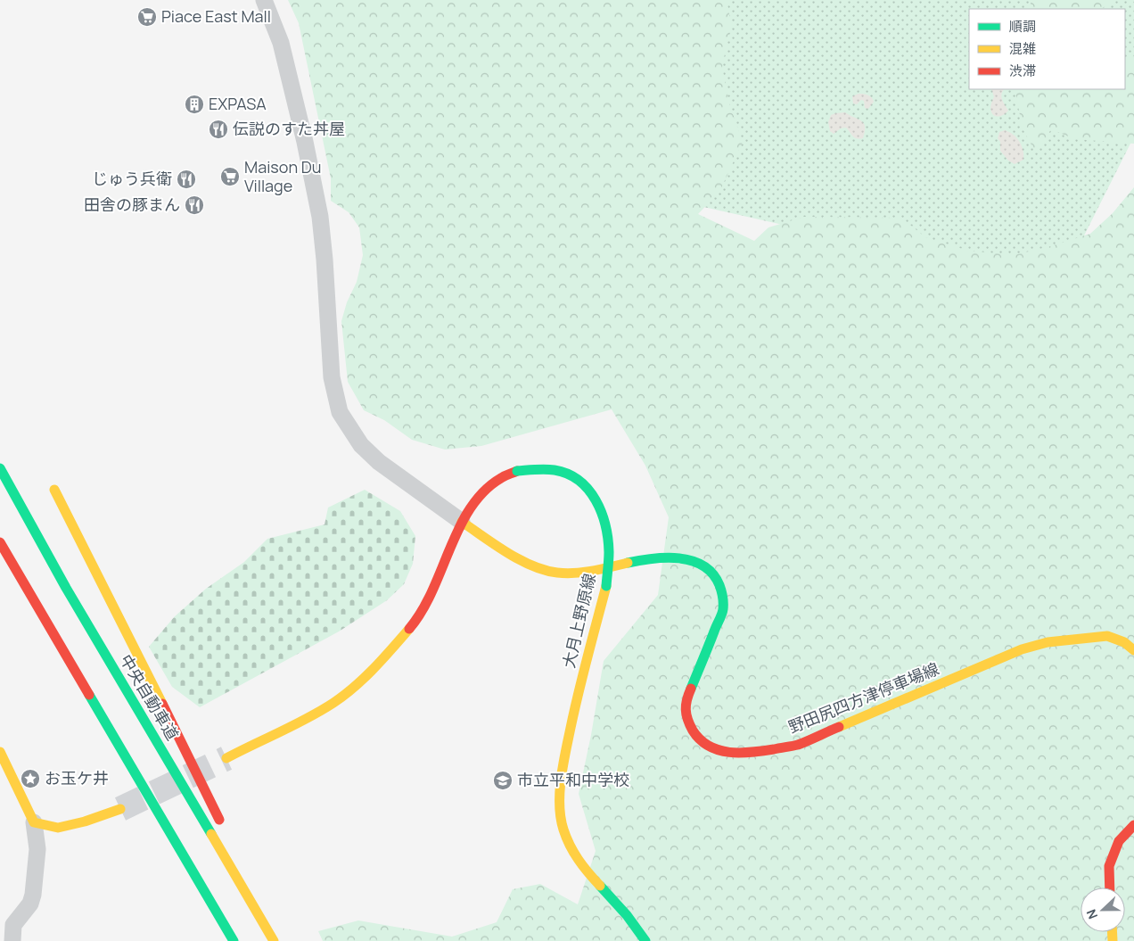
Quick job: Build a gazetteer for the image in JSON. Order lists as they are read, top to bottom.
{
  "streets": {
    "main road": ["大月上野原線", "中央自動車道", "野田尻四方津停車場線"]
  },
  "crossings": [
    ["大月上野原線", "野田尻四方津停車場線"]
  ],
  "places": {
    "supermarket": ["Piace East Mall", "Maison Du Village"],
    "building": ["EXPASA"],
    "restaurant": ["伝説のすた丼屋", "じゅう兵衛", "田舎の豚まん"],
    "place": ["お玉ケ井"],
    "school or university": ["市立平和中学校"]
  },
  "legend": ["順調", "混雑", "渋滞"],
  "north": "left"
}
